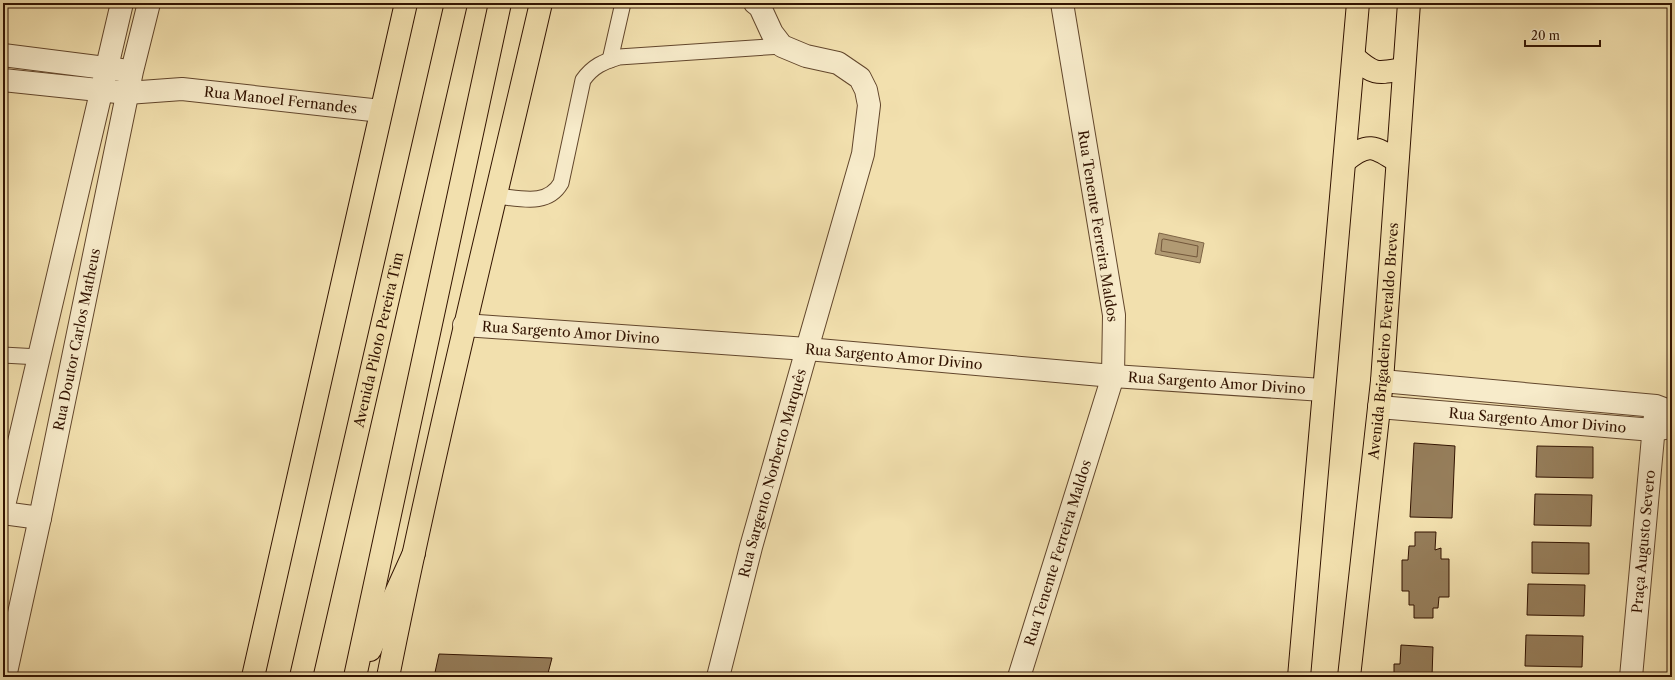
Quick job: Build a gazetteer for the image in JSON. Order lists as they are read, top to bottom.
{
  "streets": {
    "main road": ["Avenida Piloto Pereira Tim", "Avenida Brigadeiro Everaldo Breves"],
    "street": [
      "Rua Manoel Fernandes",
      "Rua Tenente Ferreira Maldos",
      "Rua Sargento Amor Divino",
      "Rua Doutor Carlos Matheus",
      "Rua Sargento Norberto Marquês",
      "Praça Augusto Severo"
    ]
  },
  "crossings": [
    ["Rua Manoel Fernandes", "Rua Doutor Carlos Matheus"],
    ["Rua Tenente Ferreira Maldos", "Rua Sargento Amor Divino"],
    ["Rua Sargento Amor Divino", "Avenida Brigadeiro Everaldo Breves"],
    ["Rua Sargento Amor Divino", "Rua Sargento Norberto Marquês"],
    ["Rua Sargento Amor Divino", "Praça Augusto Severo"]
  ],
  "scale_bar": "20 m"
}
